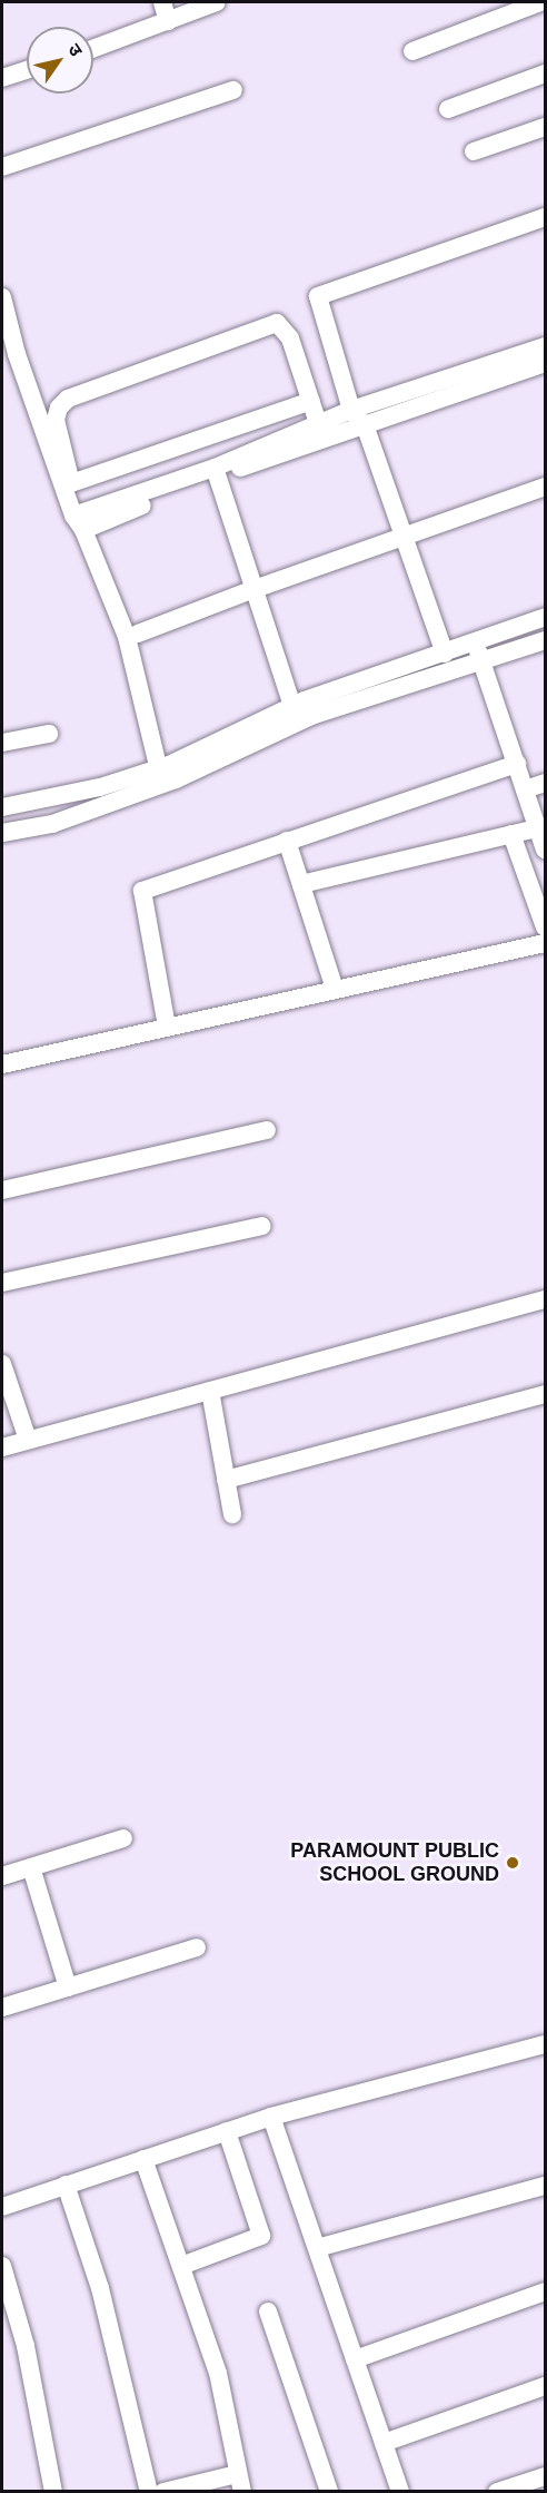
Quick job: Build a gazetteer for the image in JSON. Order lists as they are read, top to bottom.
{
  "places": ["PARAMOUNT PUBLIC SCHOOL GROUND"],
  "north": "top right"
}
